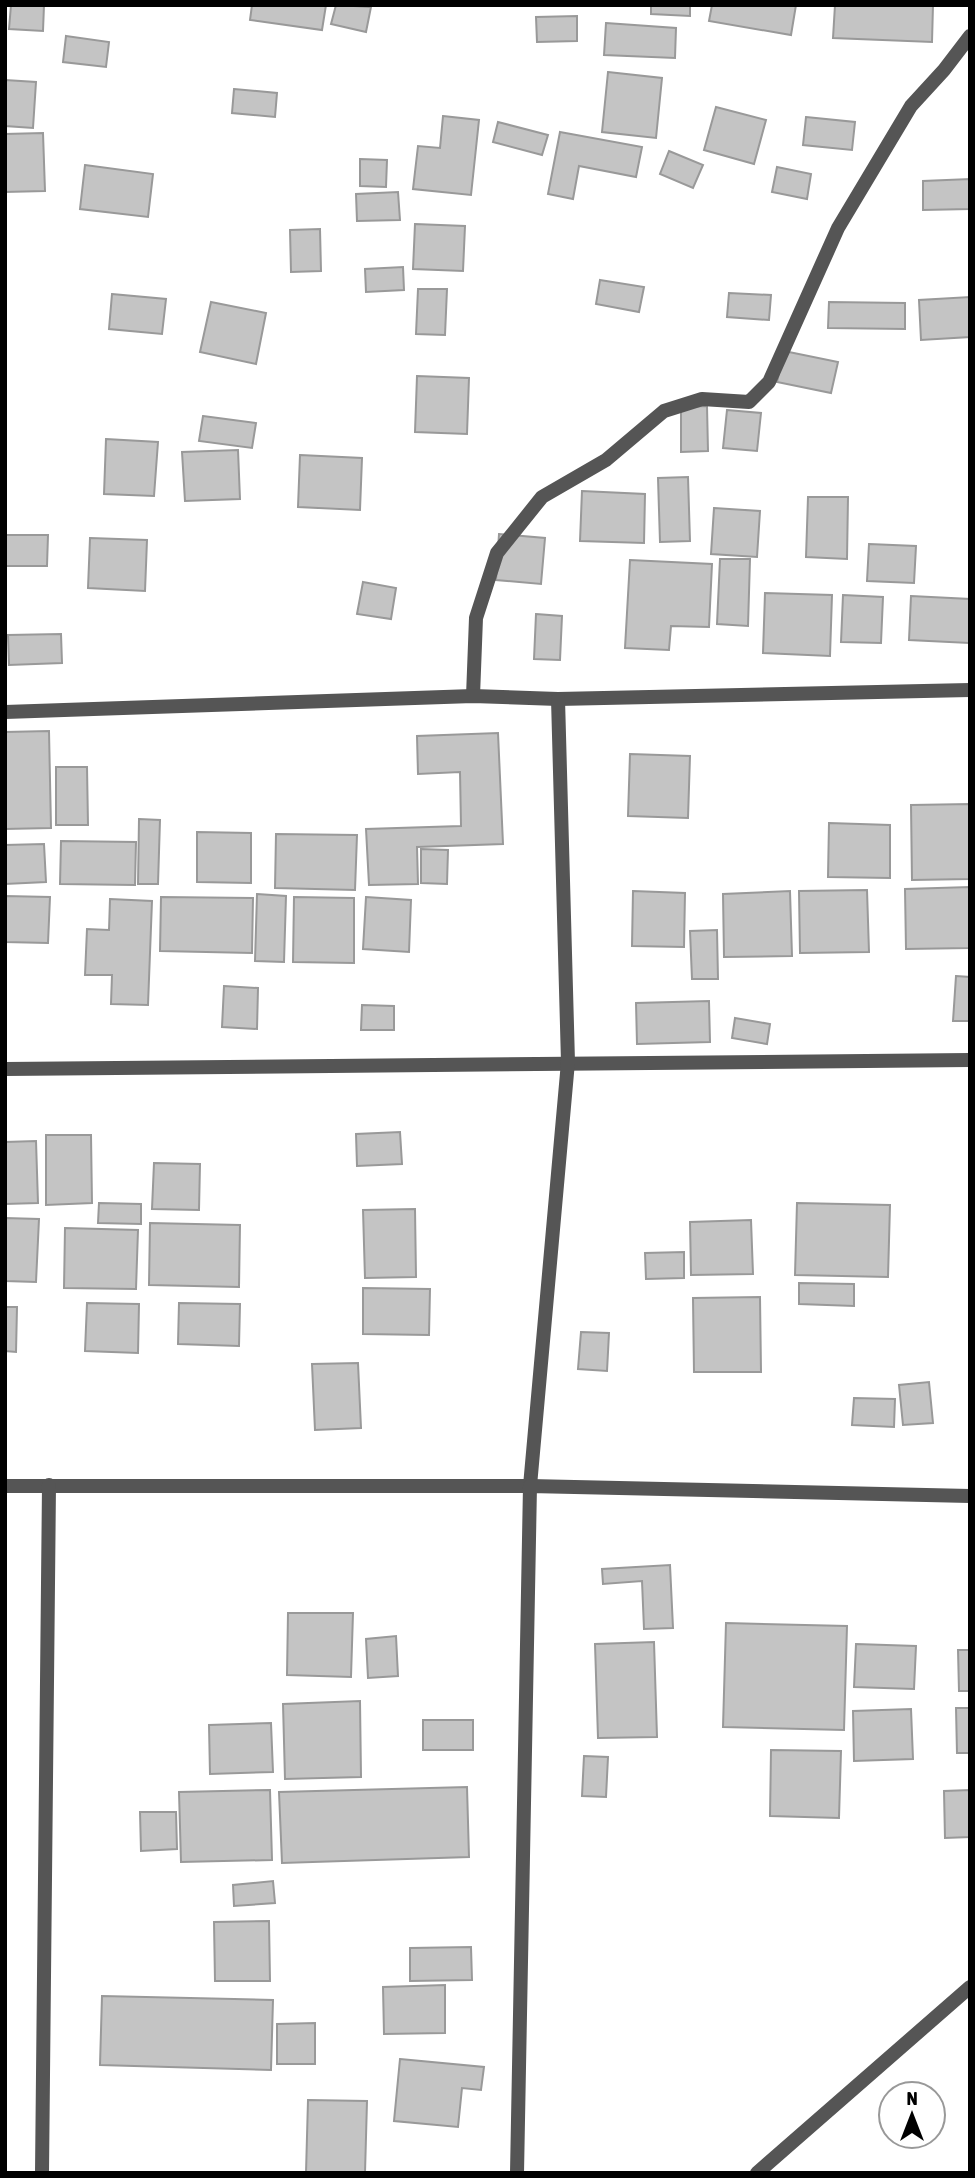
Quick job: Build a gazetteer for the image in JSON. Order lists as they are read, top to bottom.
{
  "north": "top"
}
